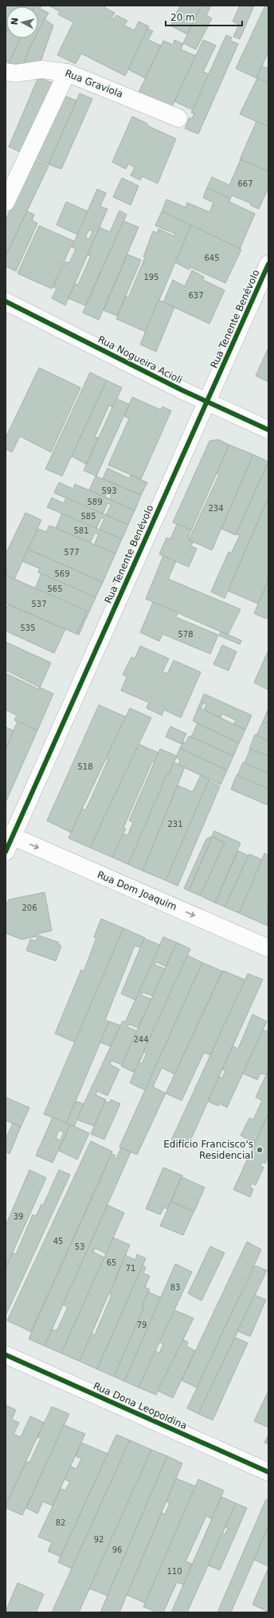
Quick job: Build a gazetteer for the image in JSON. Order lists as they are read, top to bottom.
{
  "streets": {
    "street": [
      "Rua Graviola",
      "Rua Tenente Benévolo",
      "Rua Nogueira Acioli",
      "Rua Dom Joaquim",
      "Rua Dona Leopoldina"
    ]
  },
  "crossings": [
    ["Rua Tenente Benévolo", "Rua Nogueira Acioli"],
    ["Rua Tenente Benévolo", "Rua Dom Joaquim"]
  ],
  "one_way": ["Rua Dom Joaquim"],
  "places": ["Edifício Francisco's Residencial"],
  "house_numbers": [
    "667",
    "645",
    "195",
    "637",
    "593",
    "589",
    "234",
    "585",
    "581",
    "577",
    "569",
    "565",
    "537",
    "535",
    "578",
    "518",
    "231",
    "206",
    "244",
    "39",
    "45",
    "53",
    "65",
    "71",
    "83",
    "79",
    "82",
    "92",
    "96",
    "110"
  ],
  "scale_bar": "20 m",
  "north": "left"
}
